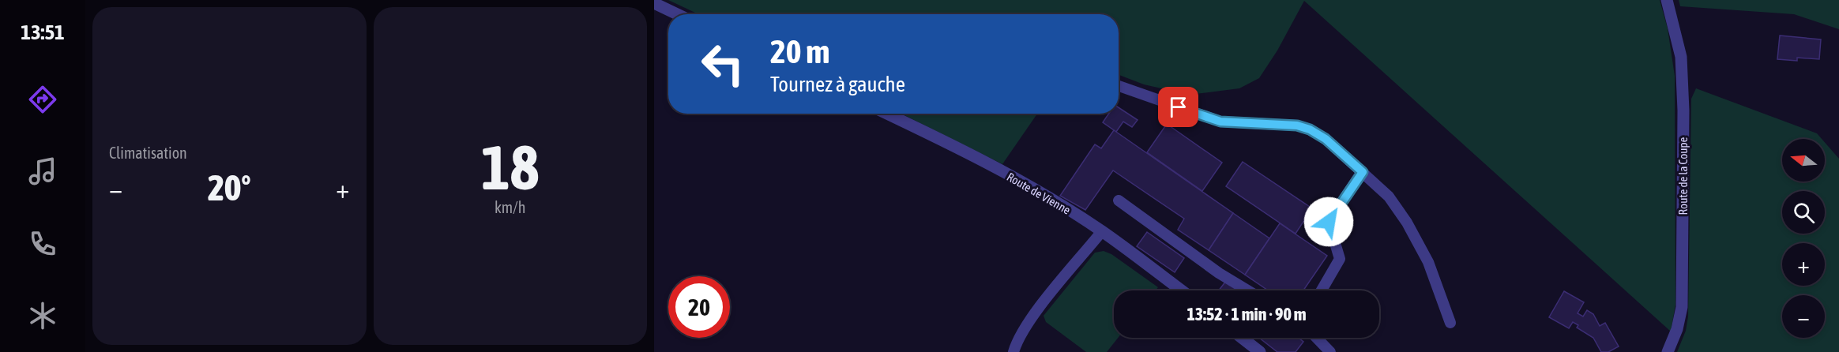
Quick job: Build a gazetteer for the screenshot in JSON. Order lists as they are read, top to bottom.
{
  "streets": {
    "street": ["Route de la Coupe", "Route de Vienne"]
  },
  "north": "left",
  "page": {
    "tabs": "13:51",
    "tile": [
      "Climatisation",
      ["18", "km/h"]
    ],
    "turn": ["20 m", "Tournez à gauche"],
    "map_buttons": ["+", "−"],
    "heat": ["−", "20°", "+"],
    "limit": "20",
    "trip": "13:52 · 1 min · 90 m"
  }
}
